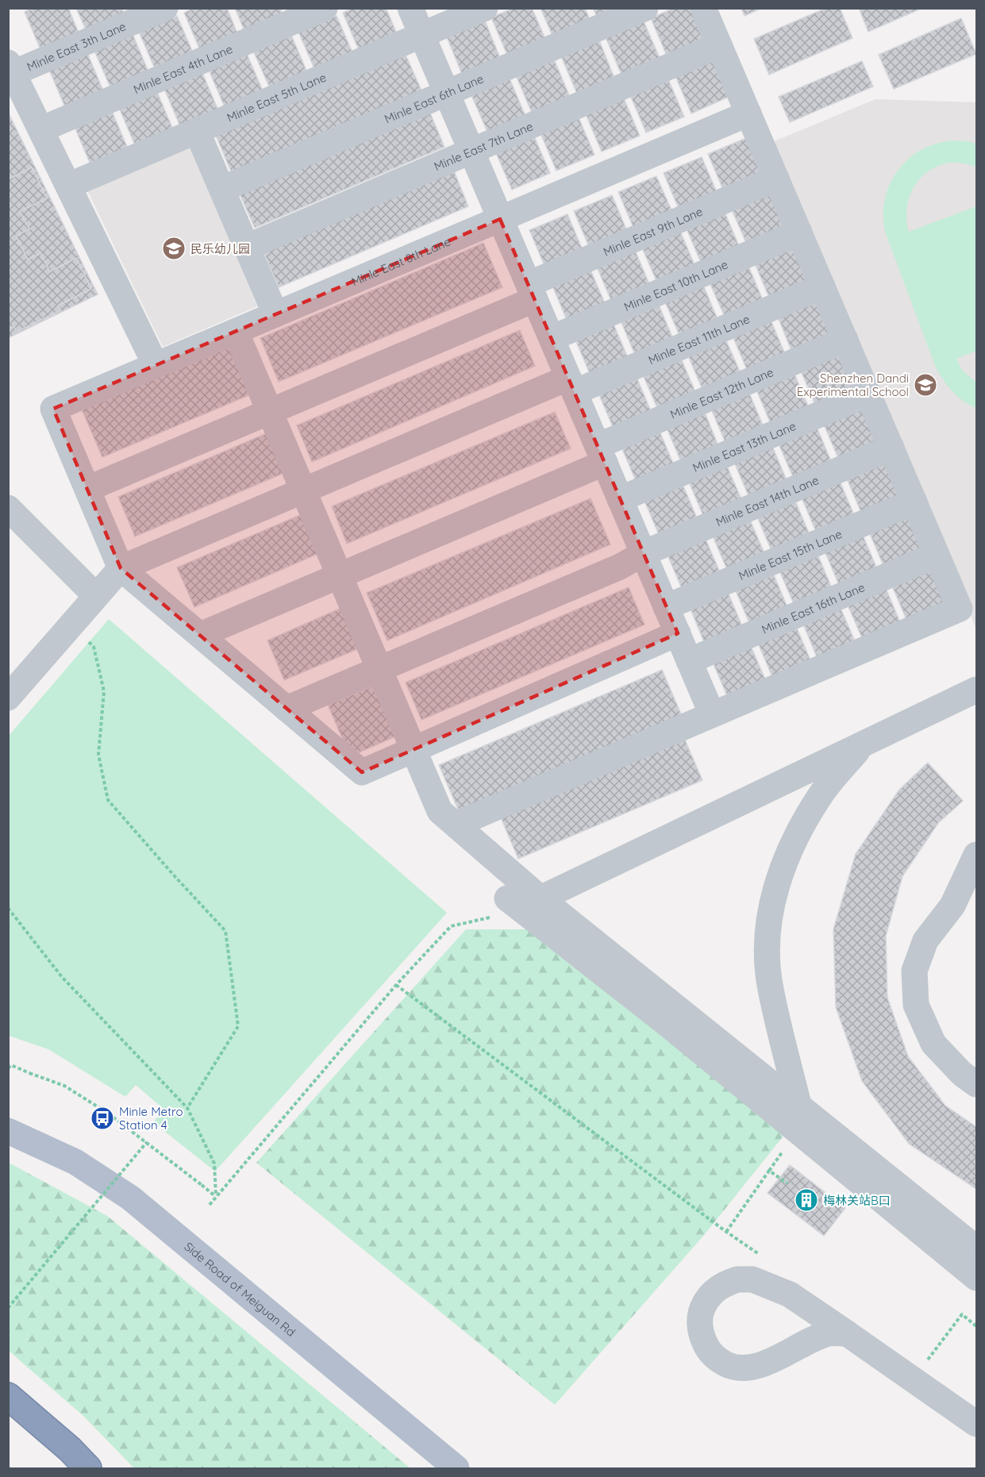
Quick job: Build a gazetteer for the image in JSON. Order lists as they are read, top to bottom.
{
  "streets": {
    "main road": ["Side Road of Meiguan Rd"],
    "street": [
      "Minle East 3th Lane",
      "Minle East 4th Lane",
      "Minle East 5th Lane",
      "Minle East 6th Lane",
      "Minle East 7th Lane",
      "Minle East 9th Lane",
      "Minle East 8th Lane",
      "Minle East 10th Lane",
      "Minle East 11th Lane",
      "Minle East 12th Lane",
      "Minle East 13th Lane",
      "Minle East 14th Lane",
      "Minle East 15th Lane",
      "Minle East 16th Lane"
    ]
  },
  "crossings": [
    ["Minle East 9th Lane", "Minle East 8th Lane"]
  ],
  "places": {
    "school or university": ["民乐幼儿园", "Shenzhen Dandi Experimental School"],
    "bus stop": ["Minle Metro Station 4"],
    "building": ["梅林关站B口"]
  }
}
